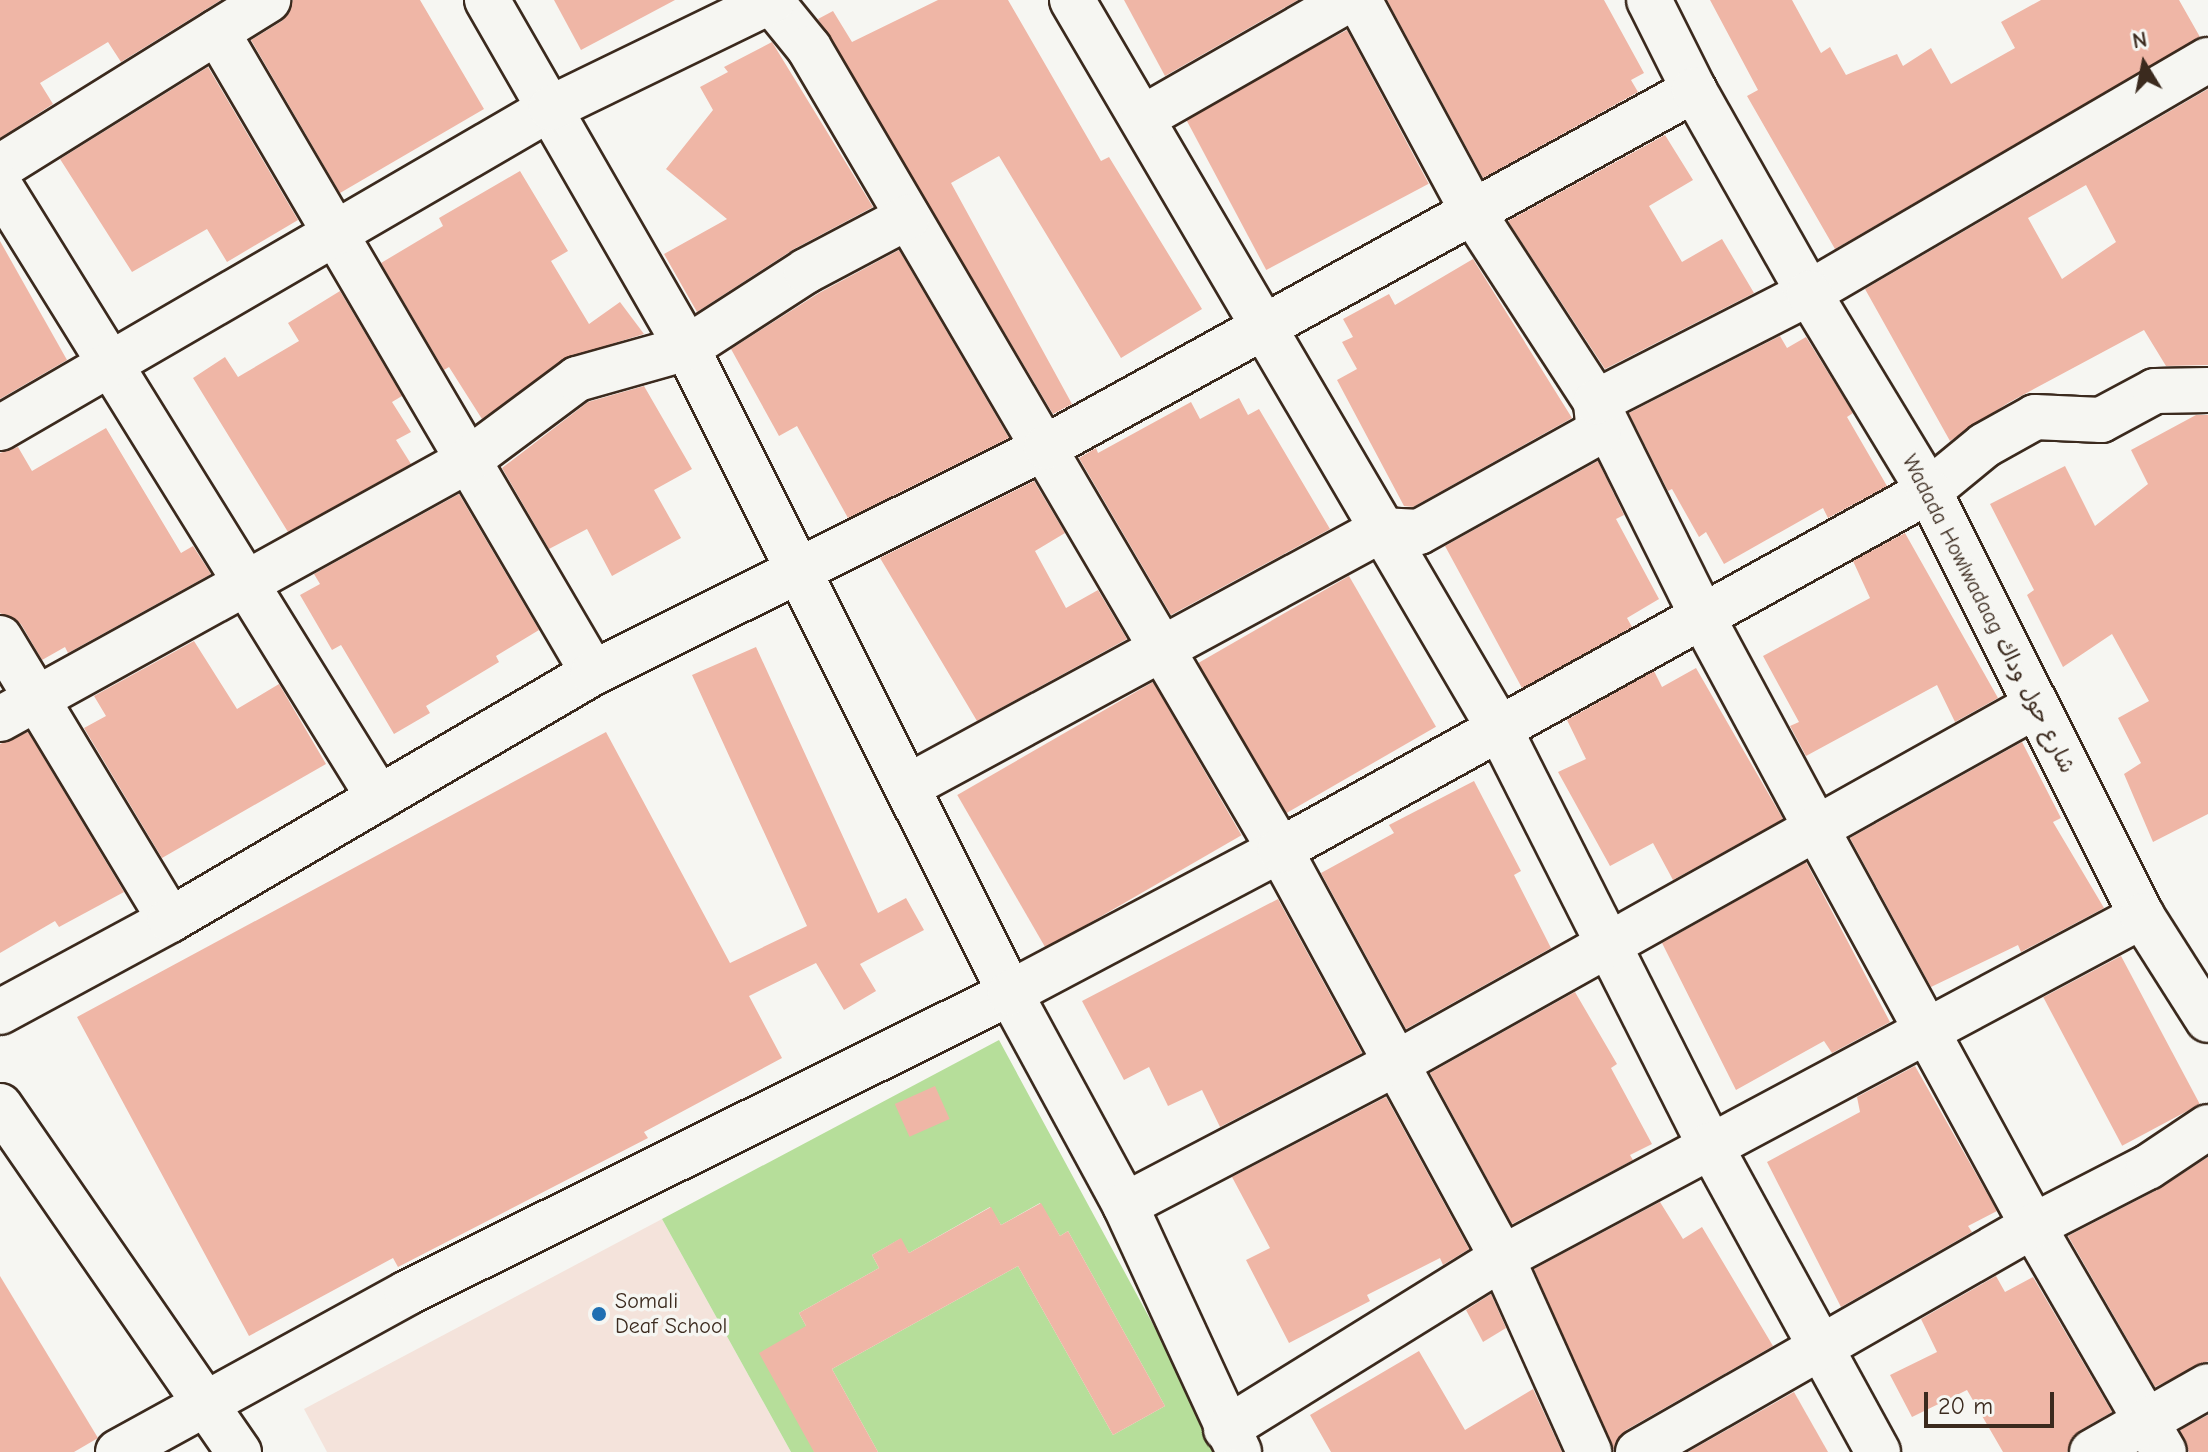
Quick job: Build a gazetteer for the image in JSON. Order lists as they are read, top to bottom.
{
  "streets": {
    "street": ["Wadada Howlwadaag شارع حول وداك"]
  },
  "places": ["Somali Deaf School"],
  "scale_bar": "20 m",
  "north": "top"
}
